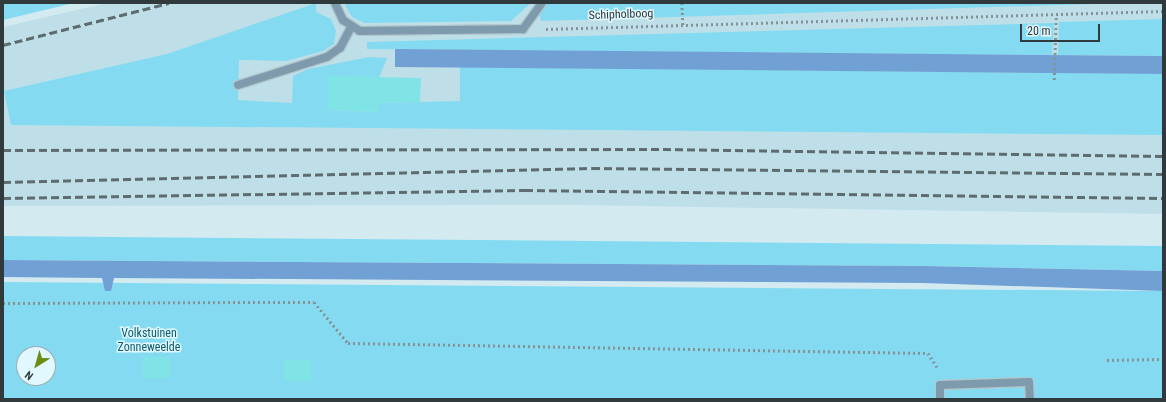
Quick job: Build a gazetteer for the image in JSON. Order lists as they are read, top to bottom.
{
  "streets": {
    "path": ["Schipholboog"]
  },
  "parks": ["Volkstuinen Zonneweelde"],
  "scale_bar": "20 m",
  "north": "bottom left"
}
